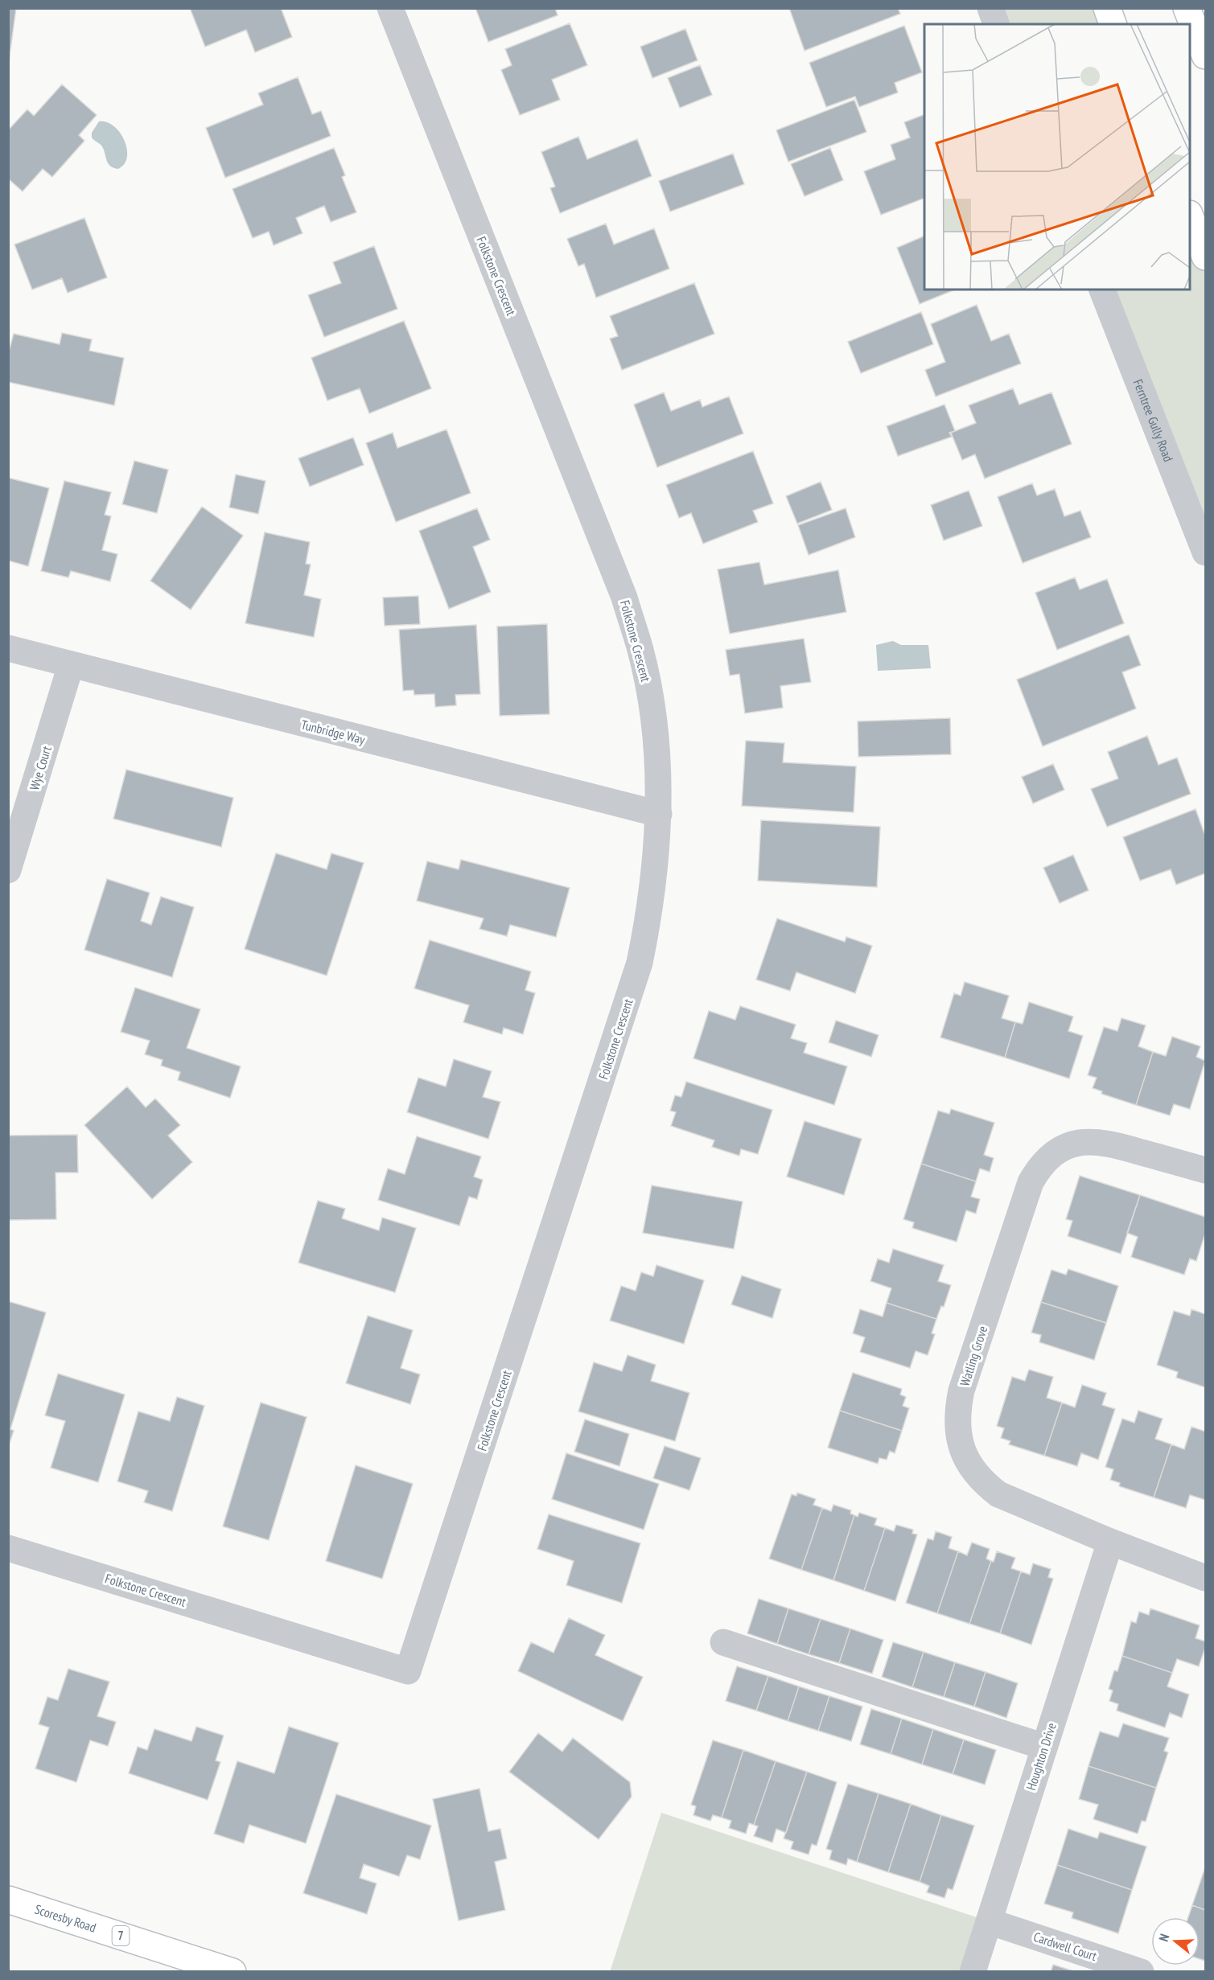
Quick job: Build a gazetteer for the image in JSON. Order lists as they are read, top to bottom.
{
  "streets": {
    "main road": ["Scoresby Road", "7"],
    "street": [
      "Folkstone Crescent",
      "Ferntree Gully Road",
      "Tunbridge Way",
      "Wye Court",
      "Watling Grove",
      "Houghton Drive",
      "Cardwell Court"
    ]
  },
  "crossings": [
    ["Folkstone Crescent", "Tunbridge Way"],
    ["Tunbridge Way", "Wye Court"],
    ["Watling Grove", "Houghton Drive"],
    ["Houghton Drive", "Cardwell Court"]
  ],
  "north": "left"
}
